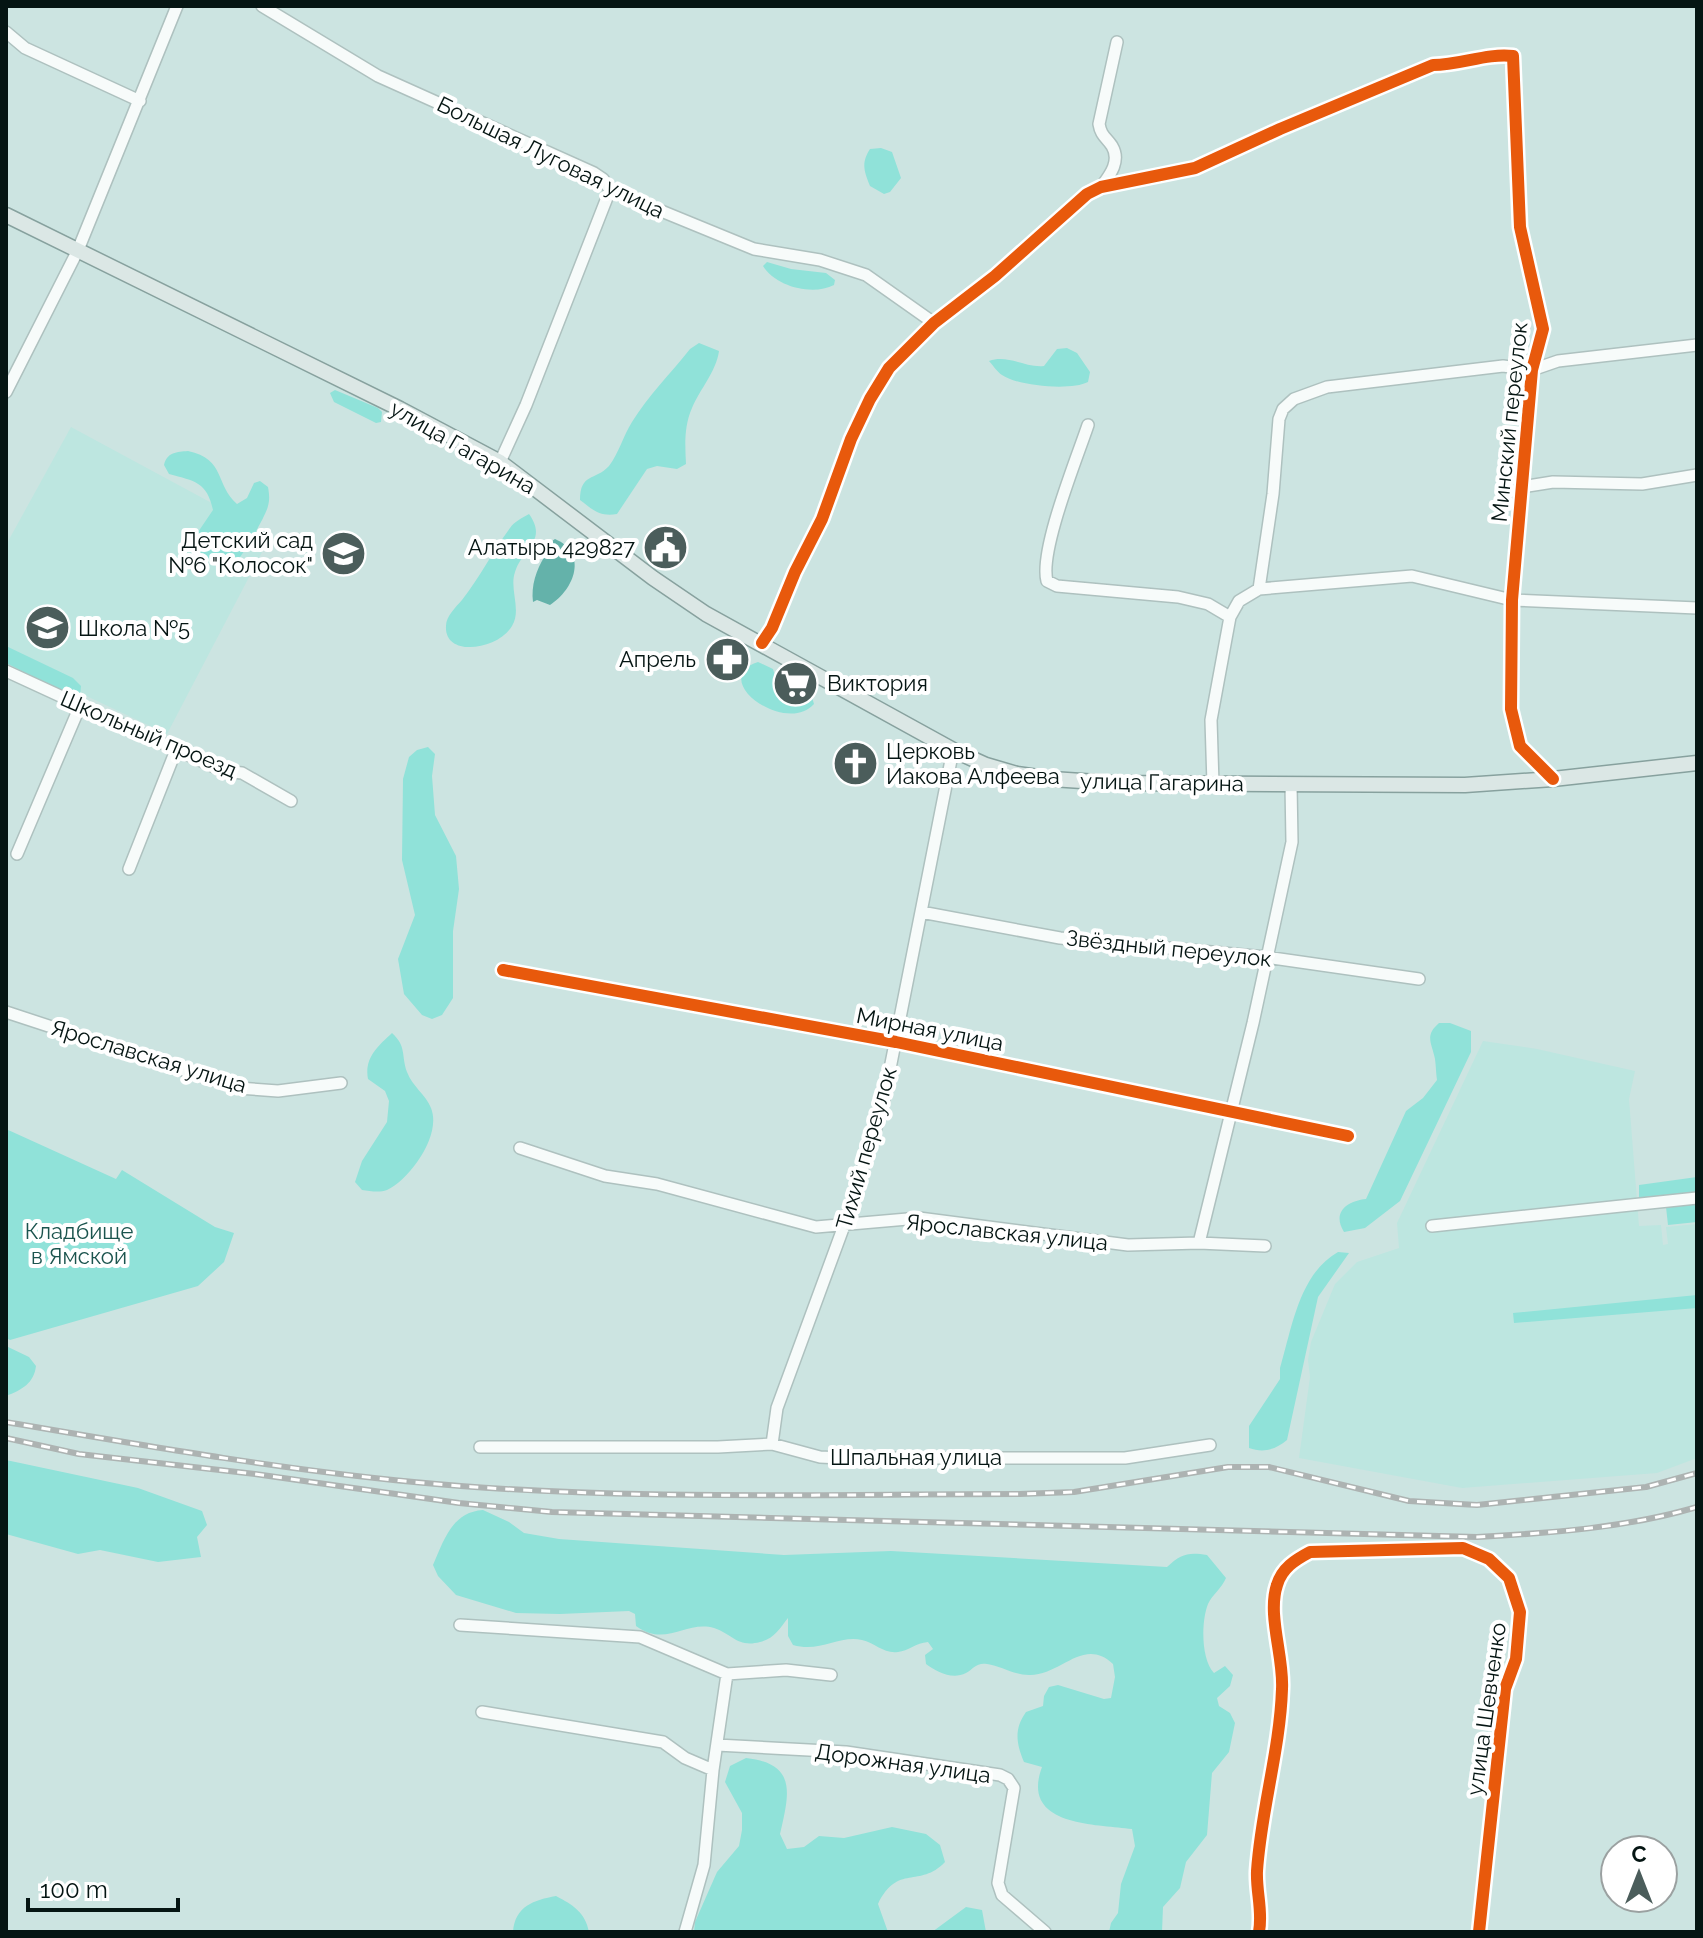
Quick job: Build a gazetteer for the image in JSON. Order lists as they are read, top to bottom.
{
  "streets": {
    "main road": ["улица Гагарина"],
    "street": [
      "Большая Луговая улица",
      "Минский переулок",
      "Школьный проезд",
      "Звёздный переулок",
      "Мирная улица",
      "Ярославская улица",
      "Тихий переулок",
      "Шпальная улица",
      "улица Шевченко",
      "Дорожная улица"
    ]
  },
  "crossings": [
    ["Минский переулок", "улица Гагарина"],
    ["улица Гагарина", "Тихий переулок"],
    ["Звёздный переулок", "Тихий переулок"],
    ["Мирная улица", "Тихий переулок"],
    ["Ярославская улица", "Тихий переулок"],
    ["Тихий переулок", "Шпальная улица"]
  ],
  "parks": ["Кладбище в Ямской"],
  "places": {
    "public building": ["Алатырь 429827"],
    "school or university": ["Детский сад №6 \"Колосок\"", "Школа №5"],
    "pharmacy": ["Апрель"],
    "supermarket": ["Виктория"],
    "church": ["Церковь Иакова Алфеева"]
  },
  "scale_bar": "100 m",
  "north": "top"
}
